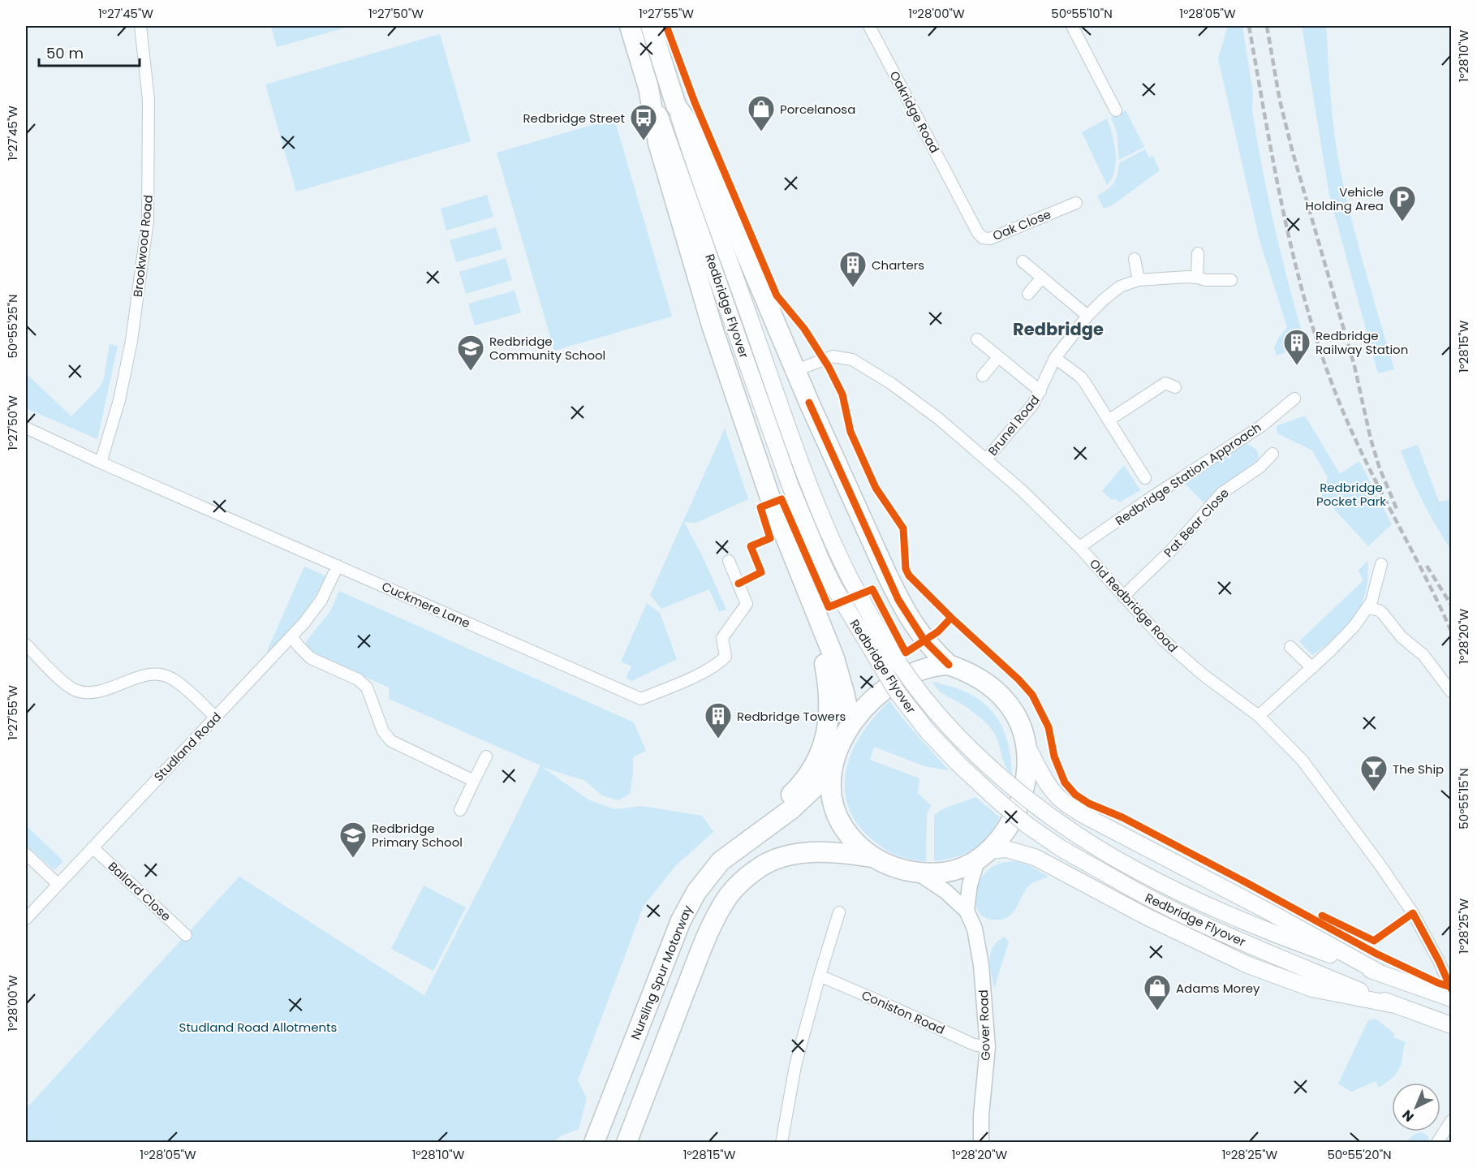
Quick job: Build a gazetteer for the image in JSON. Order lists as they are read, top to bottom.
{
  "streets": {
    "highway": ["Nursling Spur Motorway"],
    "main road": ["Redbridge Flyover"],
    "street": [
      "Oakridge Road",
      "Oak Close",
      "Brookwood Road",
      "Brunel Road",
      "Redbridge Station Approach",
      "Pat Bear Close",
      "Cuckmere Lane",
      "Old Redbridge Road",
      "Studland Road",
      "Ballard Close",
      "Coniston Road",
      "Gover Road"
    ]
  },
  "crossings": [
    ["Oakridge Road", "Oak Close"],
    ["Brookwood Road", "Cuckmere Lane"],
    ["Brunel Road", "Old Redbridge Road"],
    ["Redbridge Station Approach", "Old Redbridge Road"],
    ["Pat Bear Close", "Old Redbridge Road"],
    ["Cuckmere Lane", "Studland Road"],
    ["Studland Road", "Ballard Close"],
    ["Coniston Road", "Gover Road"]
  ],
  "districts": ["Redbridge"],
  "parks": ["Redbridge Pocket Park", "Studland Road Allotments"],
  "places": {
    "shop": ["Porcelanosa", "Adams Morey"],
    "bus stop": ["Redbridge Street"],
    "parking": ["Vehicle Holding Area"],
    "building": ["Charters", "Redbridge Railway Station", "Redbridge Towers"],
    "school or university": ["Redbridge Community School", "Redbridge Primary School"],
    "bar": ["The Ship"]
  },
  "scale_bar": "50 m",
  "north": "bottom left",
  "coordinates": [
    "1°27'45\"W",
    "1°27'50\"W",
    "1°27'55\"W",
    "1°28'00\"W",
    "50°55'10\"N",
    "1°28'05\"W",
    "1°28'10\"W",
    "50°55'25\"N",
    "1°28'15\"W",
    "1°28'20\"W",
    "50°55'15\"N",
    "1°28'25\"W",
    "50°55'20\"N"
  ]
}
